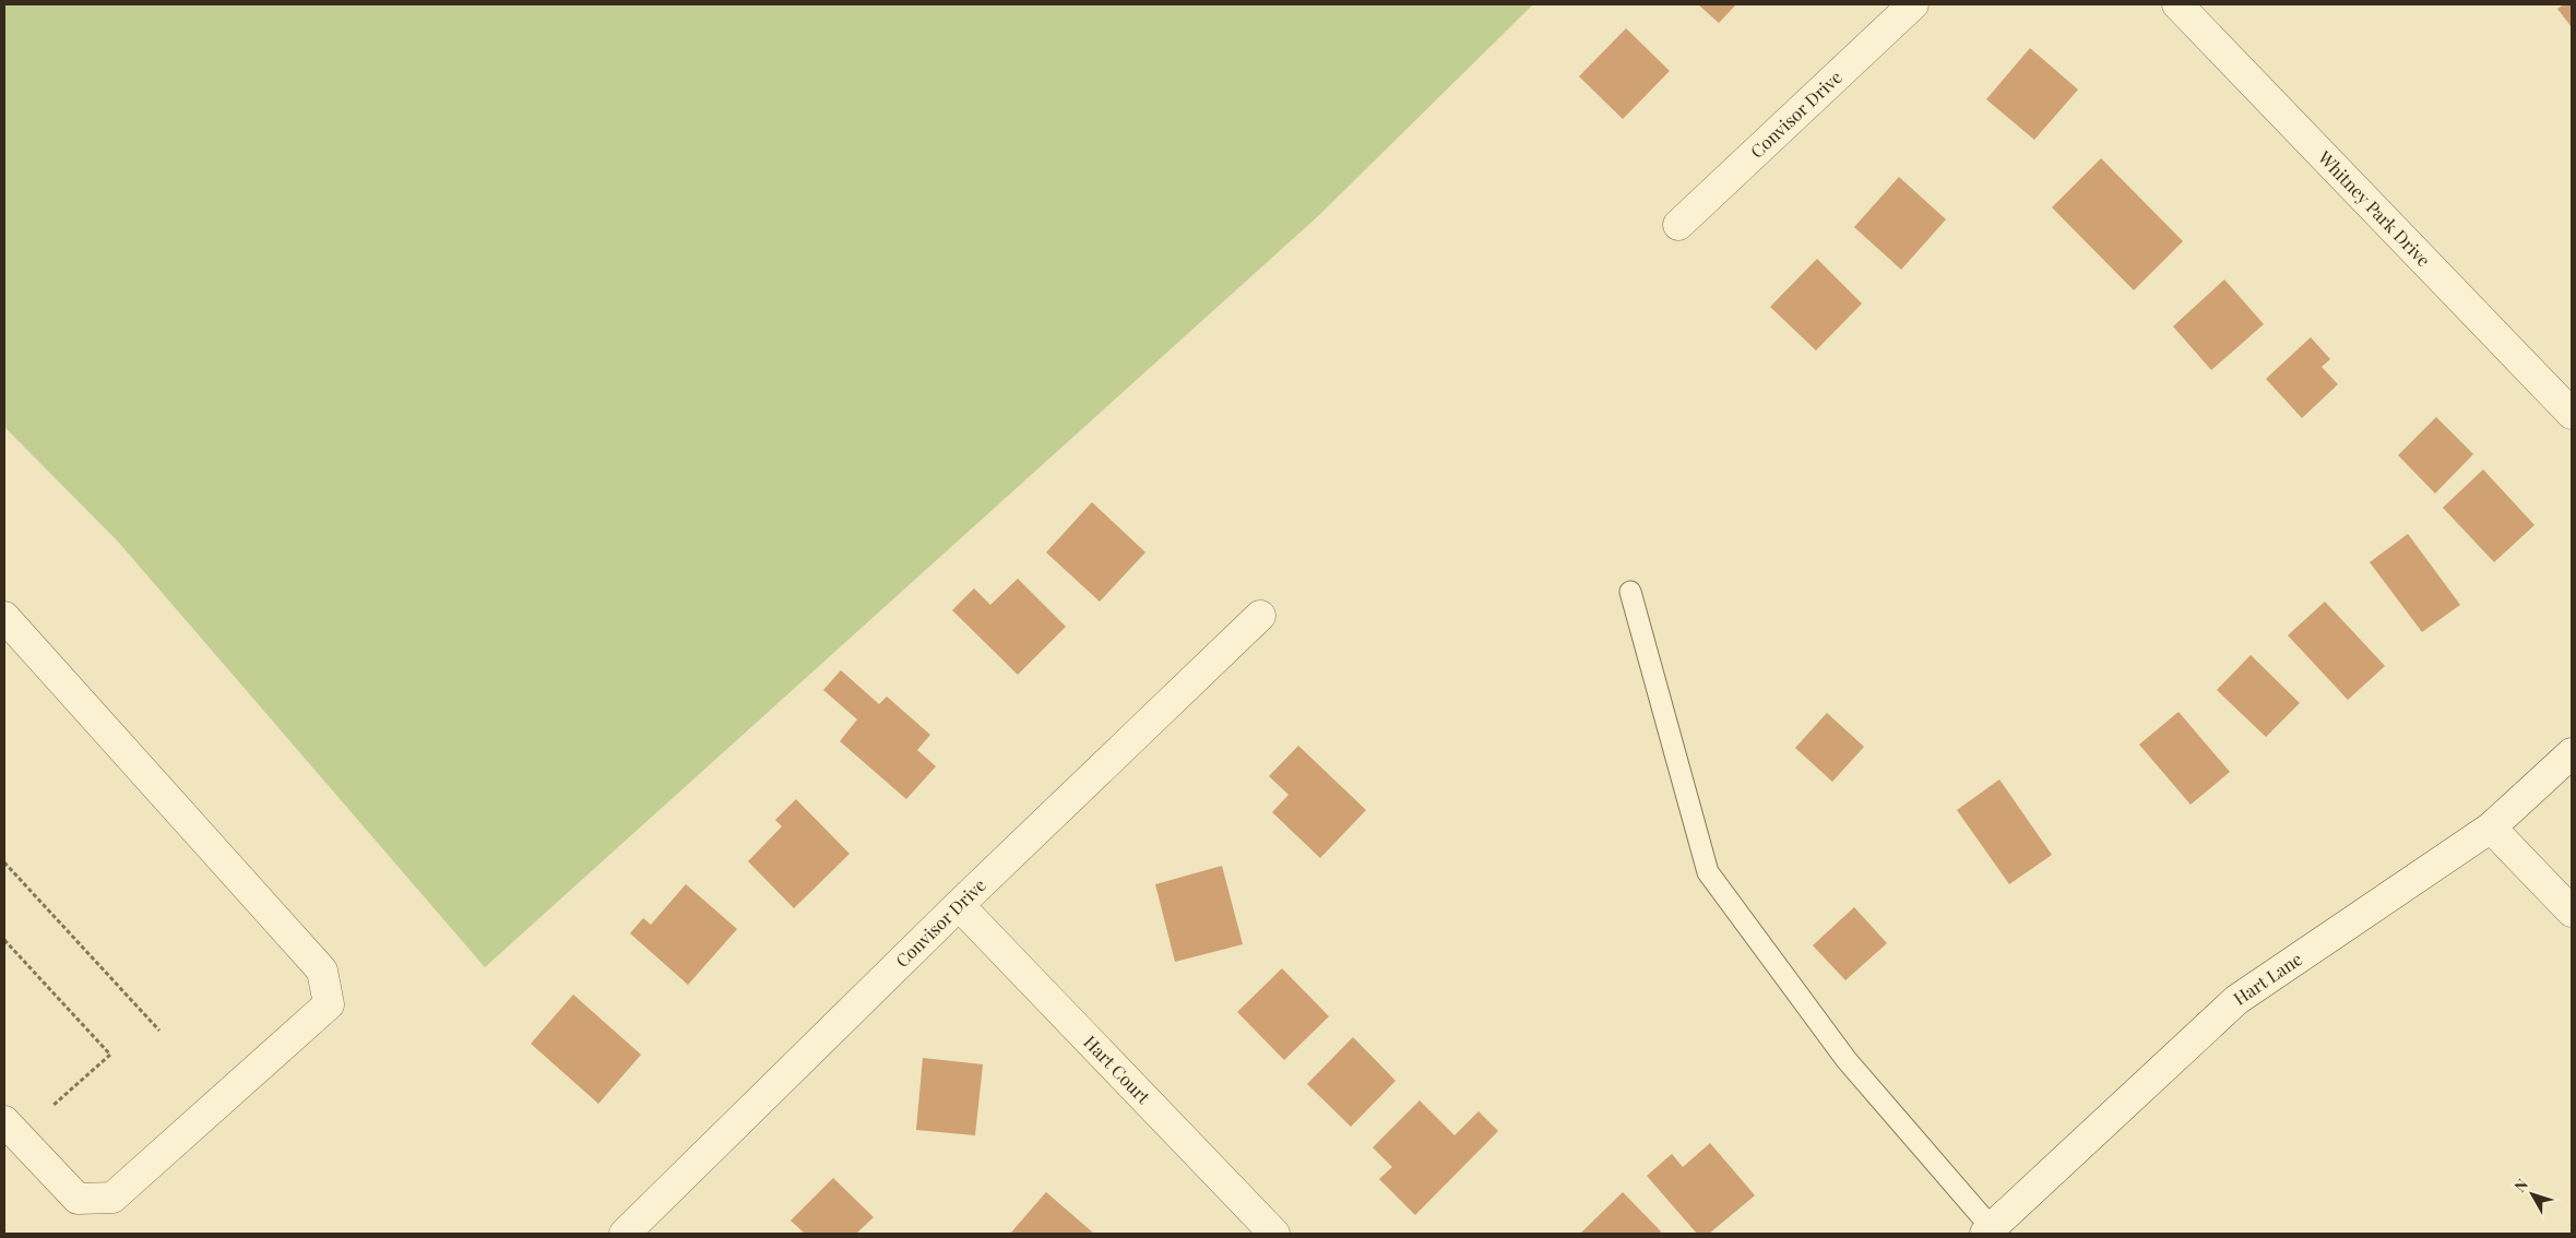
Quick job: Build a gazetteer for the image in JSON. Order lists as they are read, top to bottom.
{
  "streets": {
    "street": [
      "Convisor Drive",
      "Whitney Park Drive",
      "Hart Lane",
      "Hart Court"
    ]
  },
  "crossings": [
    ["Convisor Drive", "Hart Court"]
  ],
  "north": "top left"
}
